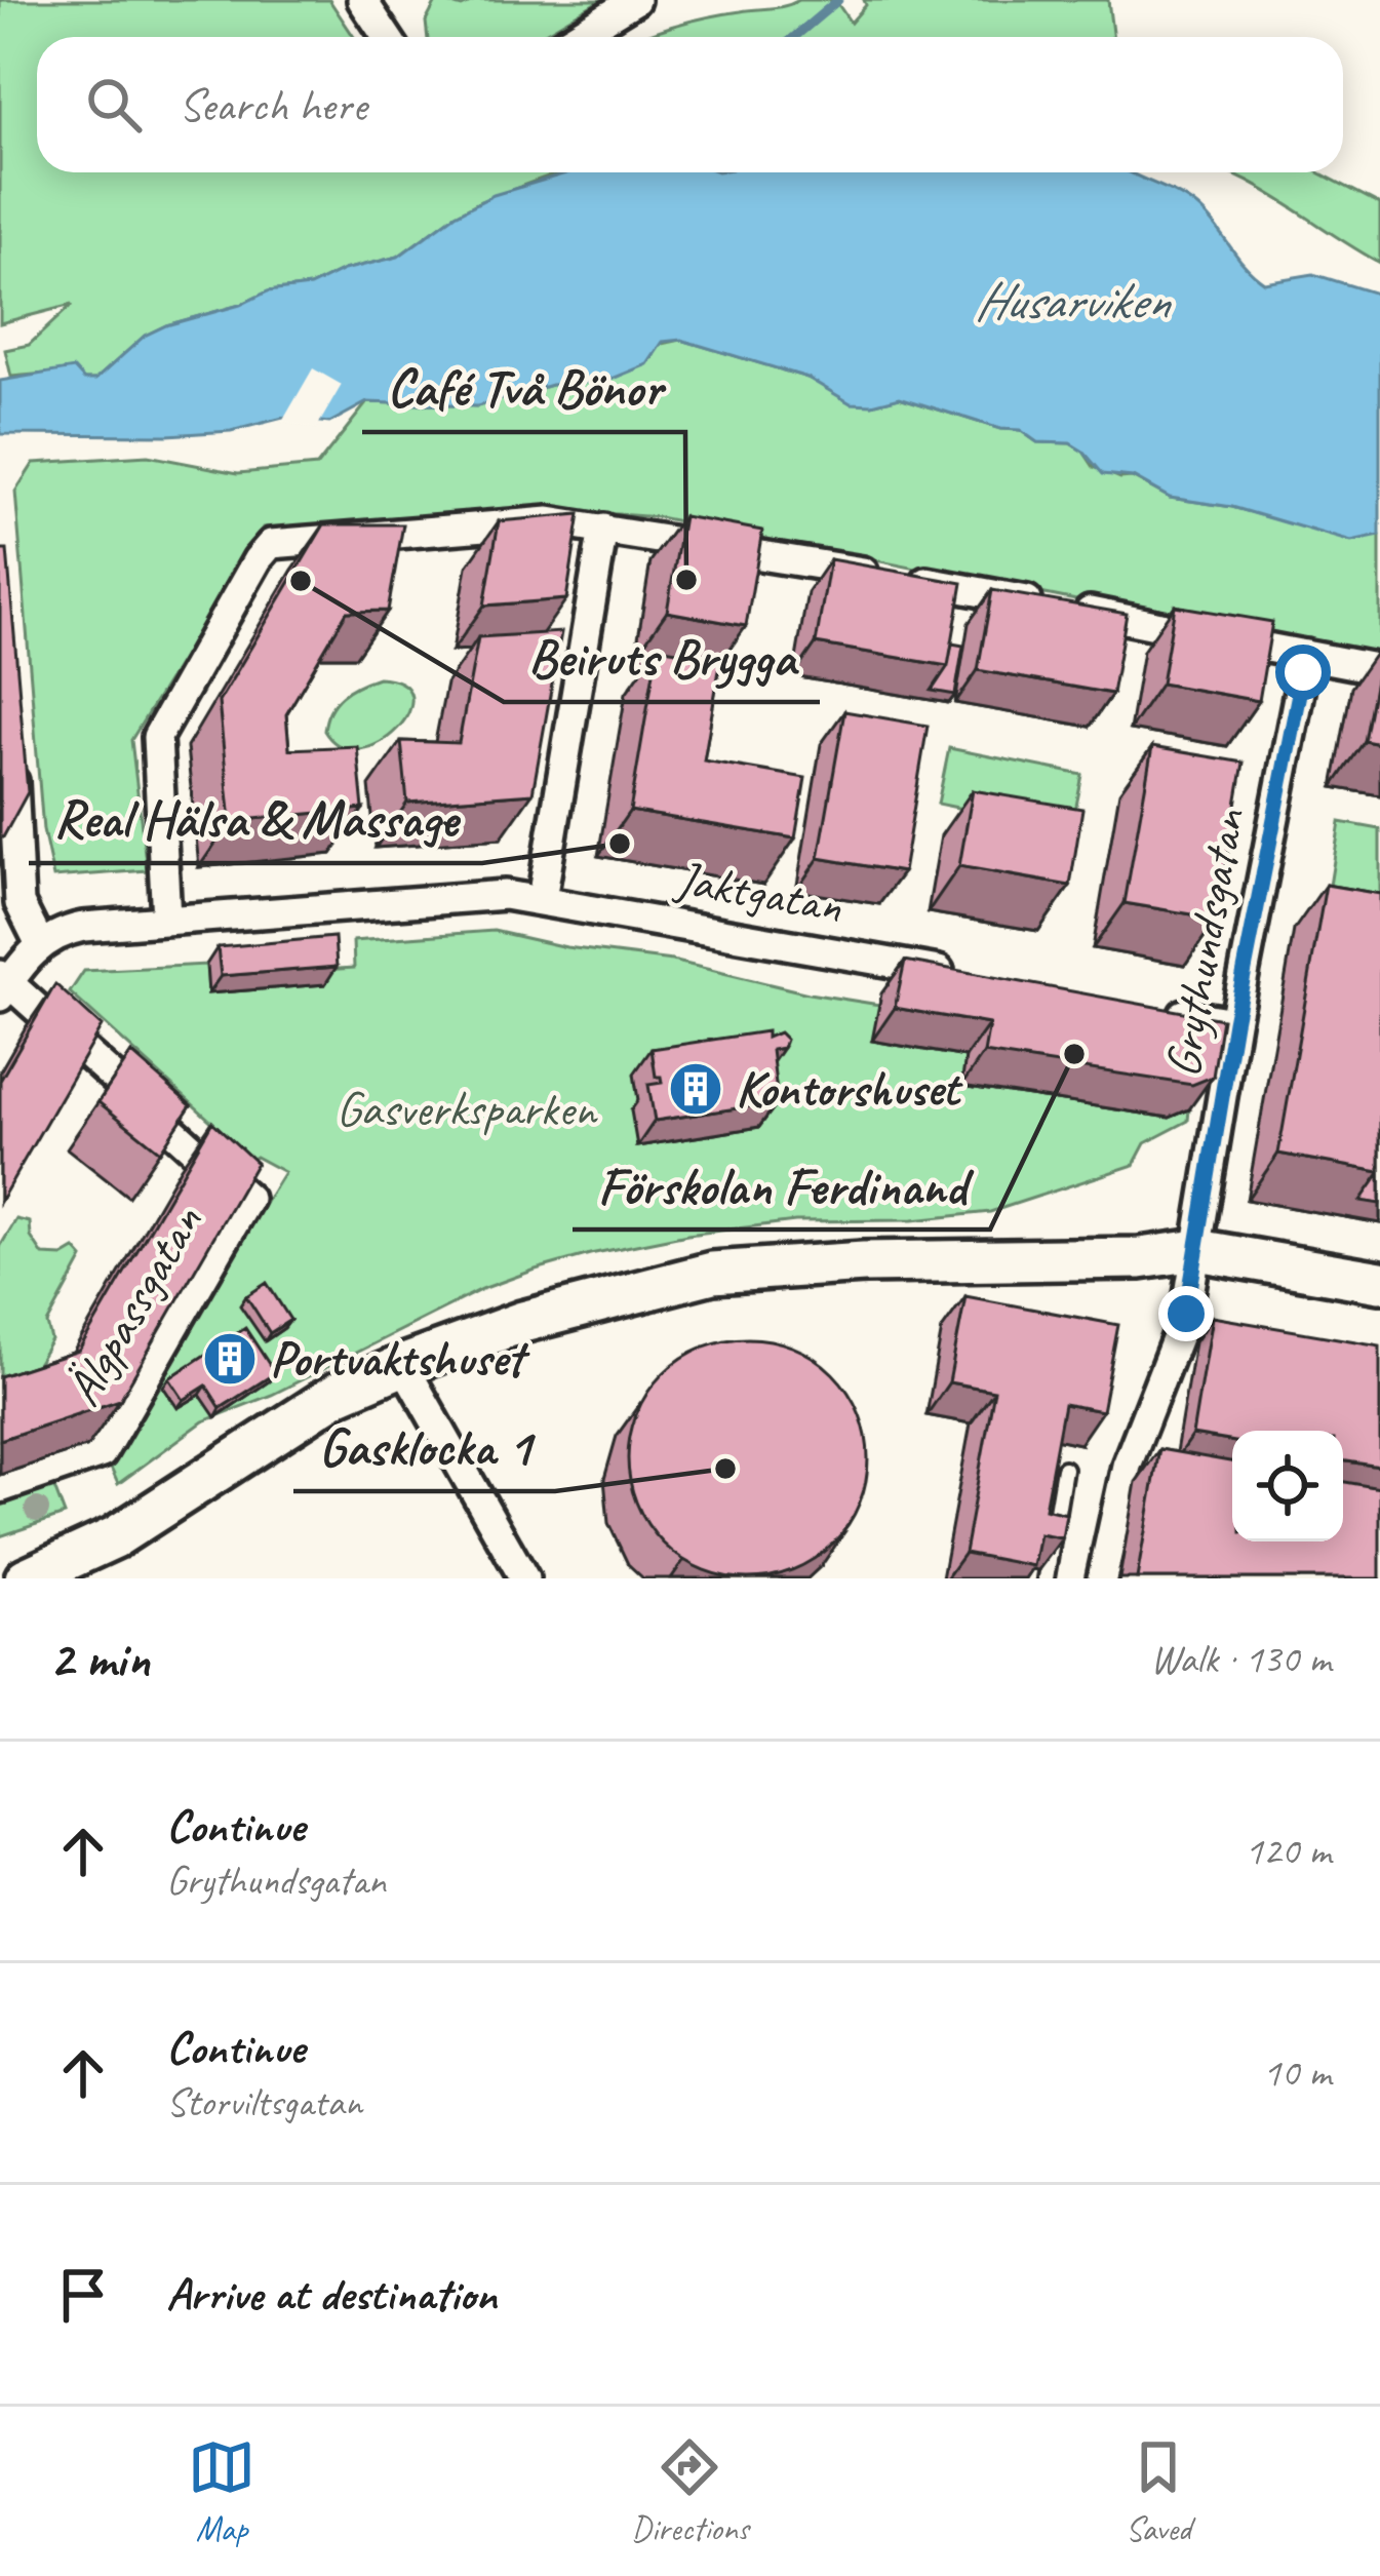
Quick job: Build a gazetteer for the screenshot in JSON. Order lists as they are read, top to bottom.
{
  "streets": {
    "street": ["Jaktgatan", "Grythundsgatan", "Älgpassgatan"]
  },
  "water": ["Husarviken"],
  "parks": ["Gasverksparken"],
  "places": {
    "other": [
      "Café Två Bönor",
      "Beiruts Brygga",
      "Real Hälsa & Massage",
      "Förskolan Ferdinand",
      "Gasklocka 1"
    ],
    "building": ["Kontorshuset", "Portvaktshuset"]
  },
  "page": {
    "search": "Search here",
    "heading": ["2 min", "Walk · 130 m"],
    "list": [
      ["Continue", "Grythundsgatan", "120 m"],
      ["Continue", "Storviltsgatan", "10 m"],
      "Arrive at destination"
    ],
    "nav": ["Map", "Directions", "Saved"]
  }
}
